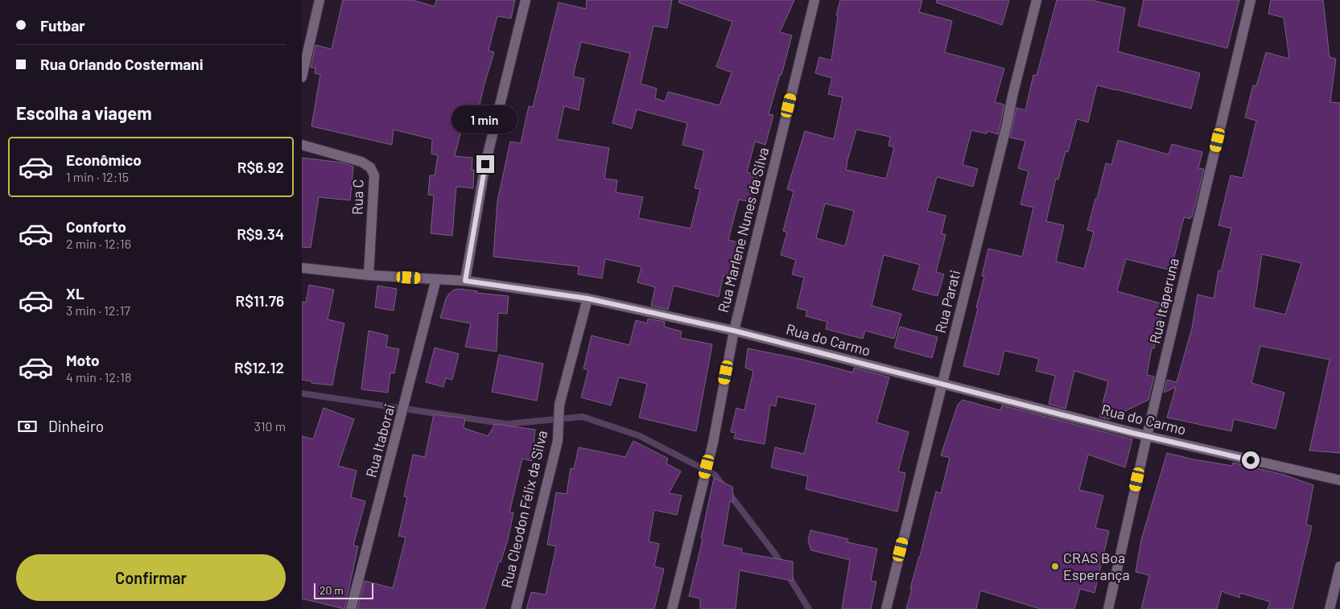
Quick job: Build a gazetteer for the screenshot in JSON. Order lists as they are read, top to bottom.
{
  "streets": {
    "street": [
      "Rua C",
      "Rua Marlene Nunes da Silva",
      "Rua Itaperuna",
      "Rua Parati",
      "Rua do Carmo",
      "Rua Itaborai",
      "Rua Cleodon Félix da Silva"
    ]
  },
  "crossings": [
    ["Rua C", "Rua do Carmo"],
    ["Rua Marlene Nunes da Silva", "Rua do Carmo"],
    ["Rua Itaperuna", "Rua do Carmo"],
    ["Rua Parati", "Rua do Carmo"],
    ["Rua do Carmo", "Rua Itaborai"],
    ["Rua do Carmo", "Rua Cleodon Félix da Silva"]
  ],
  "places": ["CRAS Boa Esperança"],
  "scale_bar": "20 m",
  "page": {
    "banner": ["Futbar", "Rua Orlando Costermani"],
    "heading": "Escolha a viagem",
    "bubble": "1 min",
    "list": [
      {
        "name": "Econômico",
        "note": "1 min · 12:15",
        "value": "R$6.92"
      },
      {
        "name": "Conforto",
        "note": "2 min · 12:16",
        "value": "R$9.34"
      },
      {
        "name": "XL",
        "note": "3 min · 12:17",
        "value": "R$11.76"
      },
      {
        "name": "Moto",
        "note": "4 min · 12:18",
        "value": "R$12.12"
      }
    ],
    "pay": ["Dinheiro", "310 m"],
    "buttons": "Confirmar",
    "scale": "20 m"
  }
}
